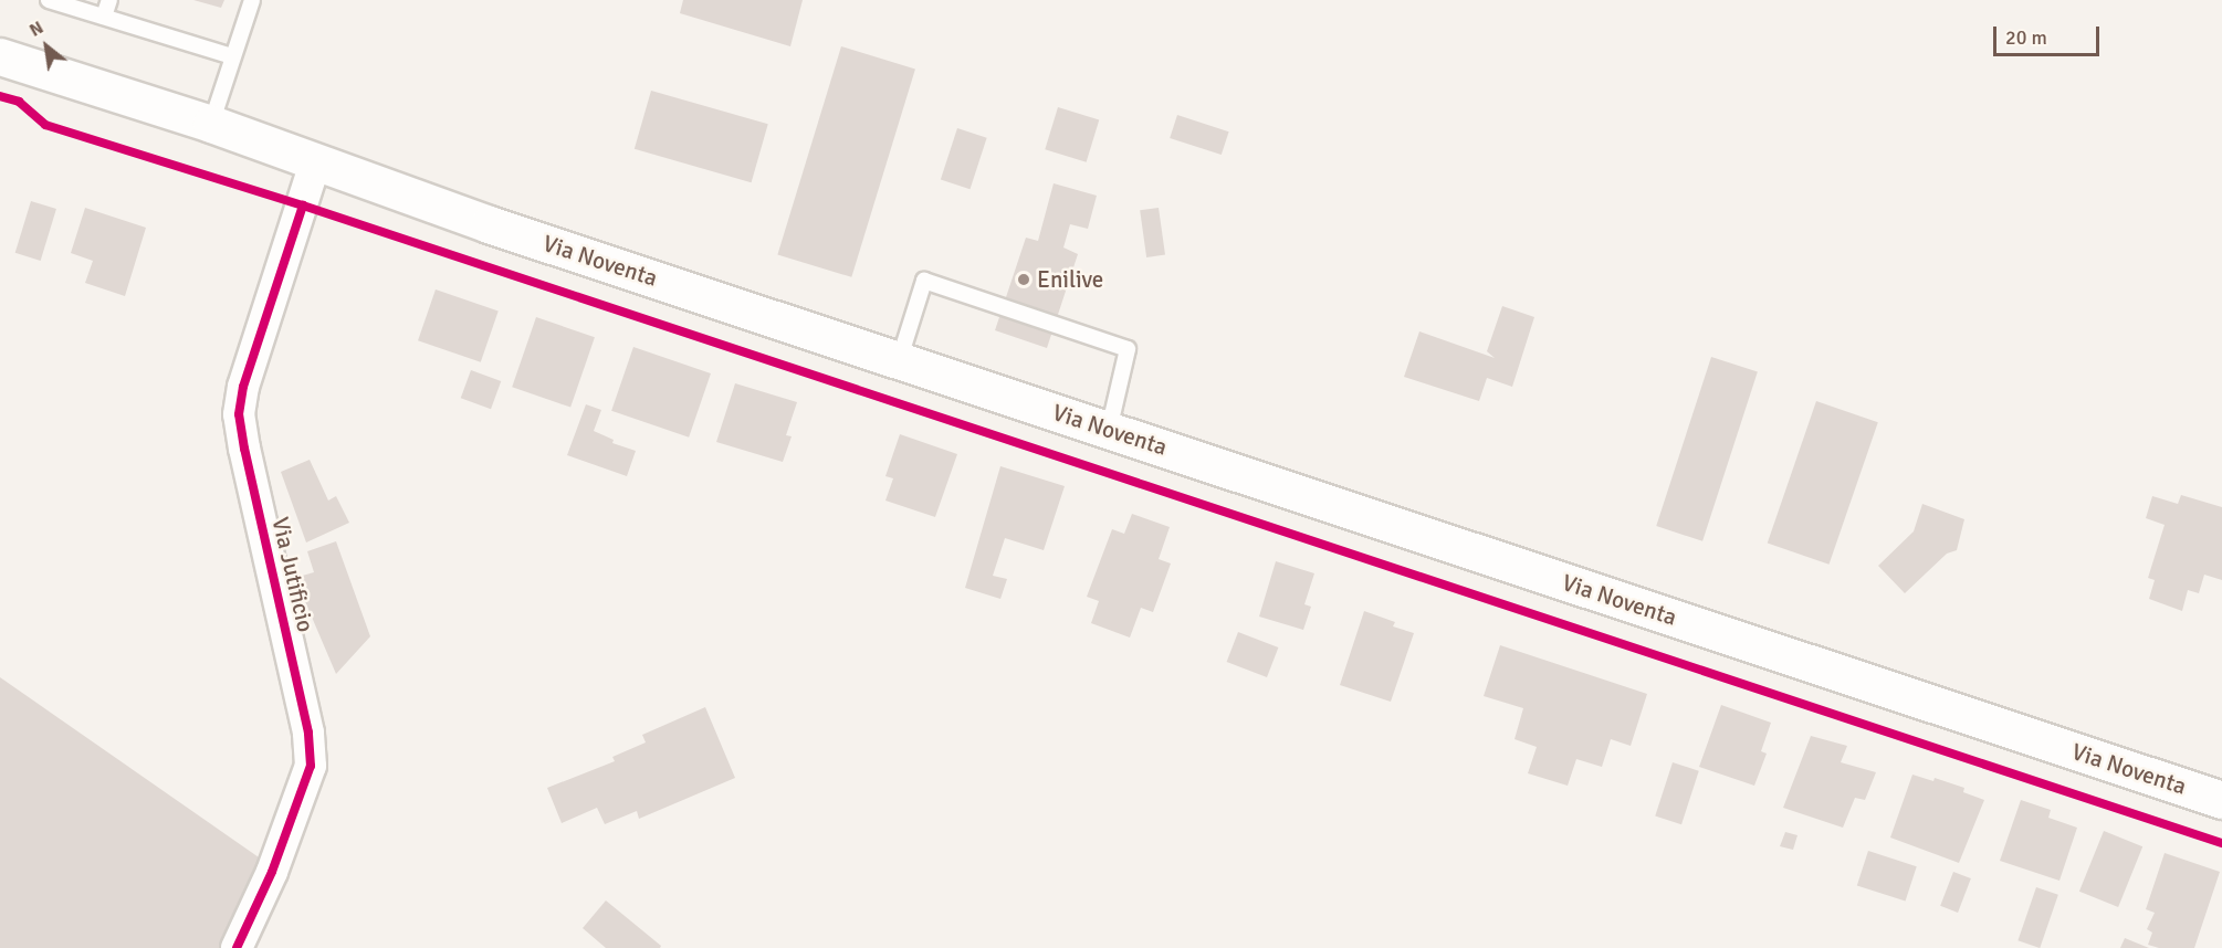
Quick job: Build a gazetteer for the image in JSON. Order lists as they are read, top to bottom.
{
  "streets": {
    "main road": ["Via Noventa"],
    "street": ["Via Jutificio"]
  },
  "crossings": [
    ["Via Noventa", "Via Jutificio"]
  ],
  "places": ["Enilive"],
  "scale_bar": "20 m",
  "north": "top left"
}
